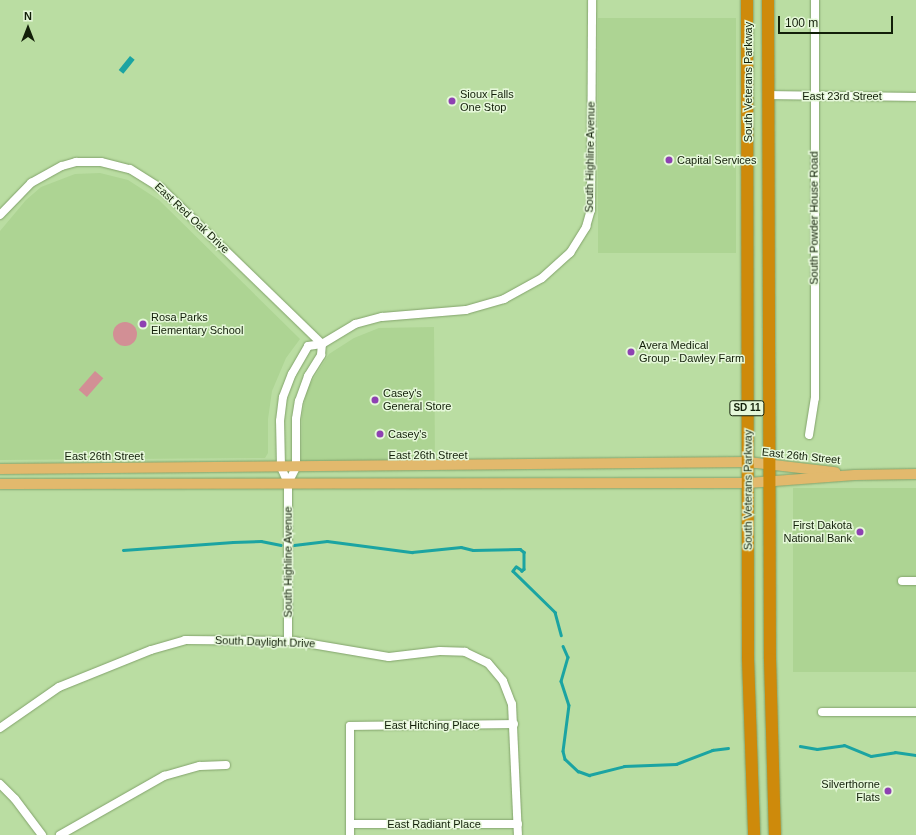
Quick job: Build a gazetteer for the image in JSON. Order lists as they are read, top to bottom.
{
  "streets": {
    "highway": ["South Veterans Parkway", "SD 11"],
    "main road": ["East 26th Street"],
    "street": [
      "East 23rd Street",
      "South Highline Avenue",
      "East Red Oak Drive",
      "South Powder House Road",
      "South Daylight Drive",
      "East Hitching Place",
      "East Radiant Place"
    ]
  },
  "crossings": [
    ["South Veterans Parkway", "East 23rd Street"],
    ["South Veterans Parkway", "East 26th Street"],
    ["East 23rd Street", "South Powder House Road"],
    ["South Highline Avenue", "East Red Oak Drive"],
    ["South Highline Avenue", "East 26th Street"],
    ["South Highline Avenue", "South Daylight Drive"],
    ["South Daylight Drive", "East Hitching Place"],
    ["South Daylight Drive", "East Radiant Place"],
    ["East Hitching Place", "East Radiant Place"]
  ],
  "places": [
    "Sioux Falls One Stop",
    "Capital Services",
    "Rosa Parks Elementary School",
    "Avera Medical Group - Dawley Farm",
    "Casey's General Store",
    "Casey's",
    "First Dakota National Bank",
    "Silverthorne Flats"
  ],
  "scale_bar": "100 m",
  "north": "top"
}
